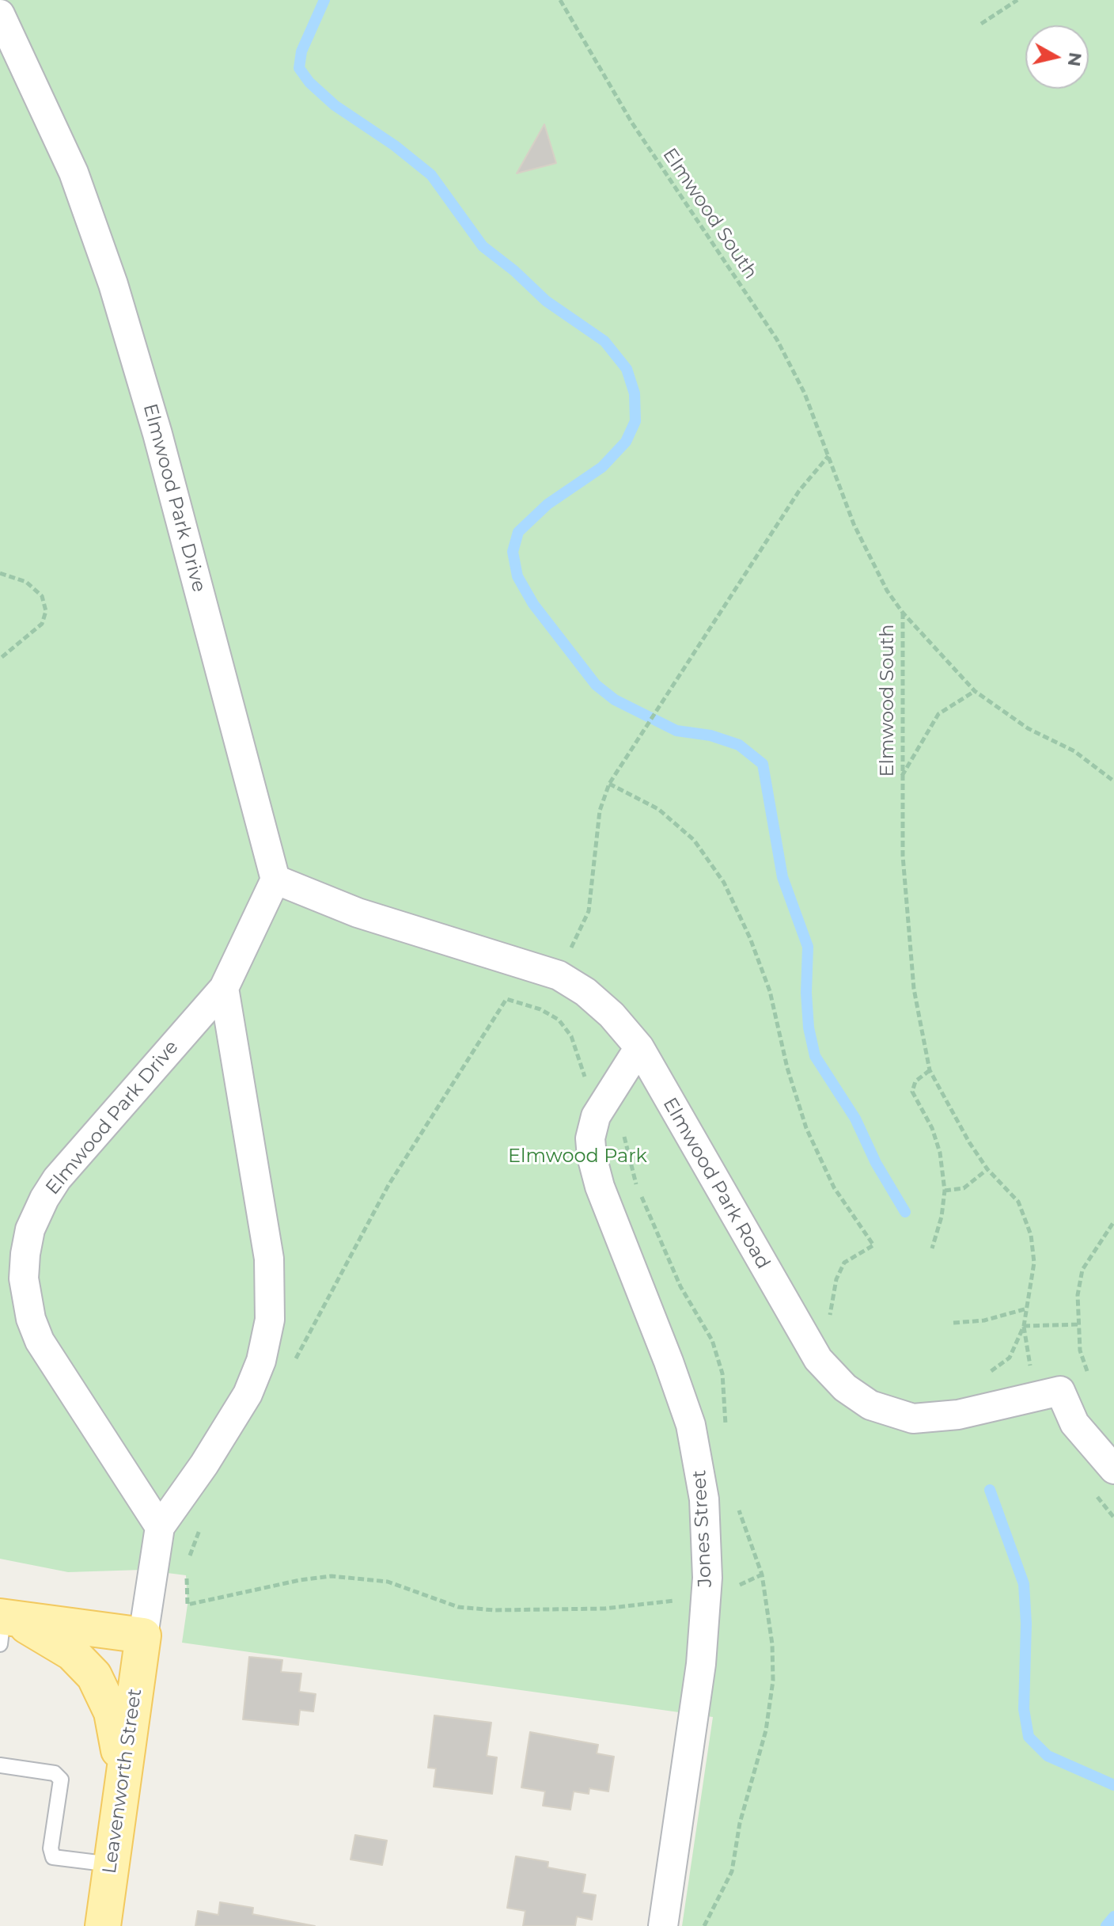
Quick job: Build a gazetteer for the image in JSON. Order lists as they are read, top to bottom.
{
  "streets": {
    "main road": ["Leavenworth Street"],
    "street": ["Elmwood Park Drive", "Elmwood Park Road", "Jones Street"],
    "path": ["Elmwood South"]
  },
  "crossings": [
    ["Elmwood Park Drive", "Elmwood Park Road"],
    ["Elmwood Park Road", "Jones Street"]
  ],
  "parks": ["Elmwood Park"],
  "north": "right"
}
